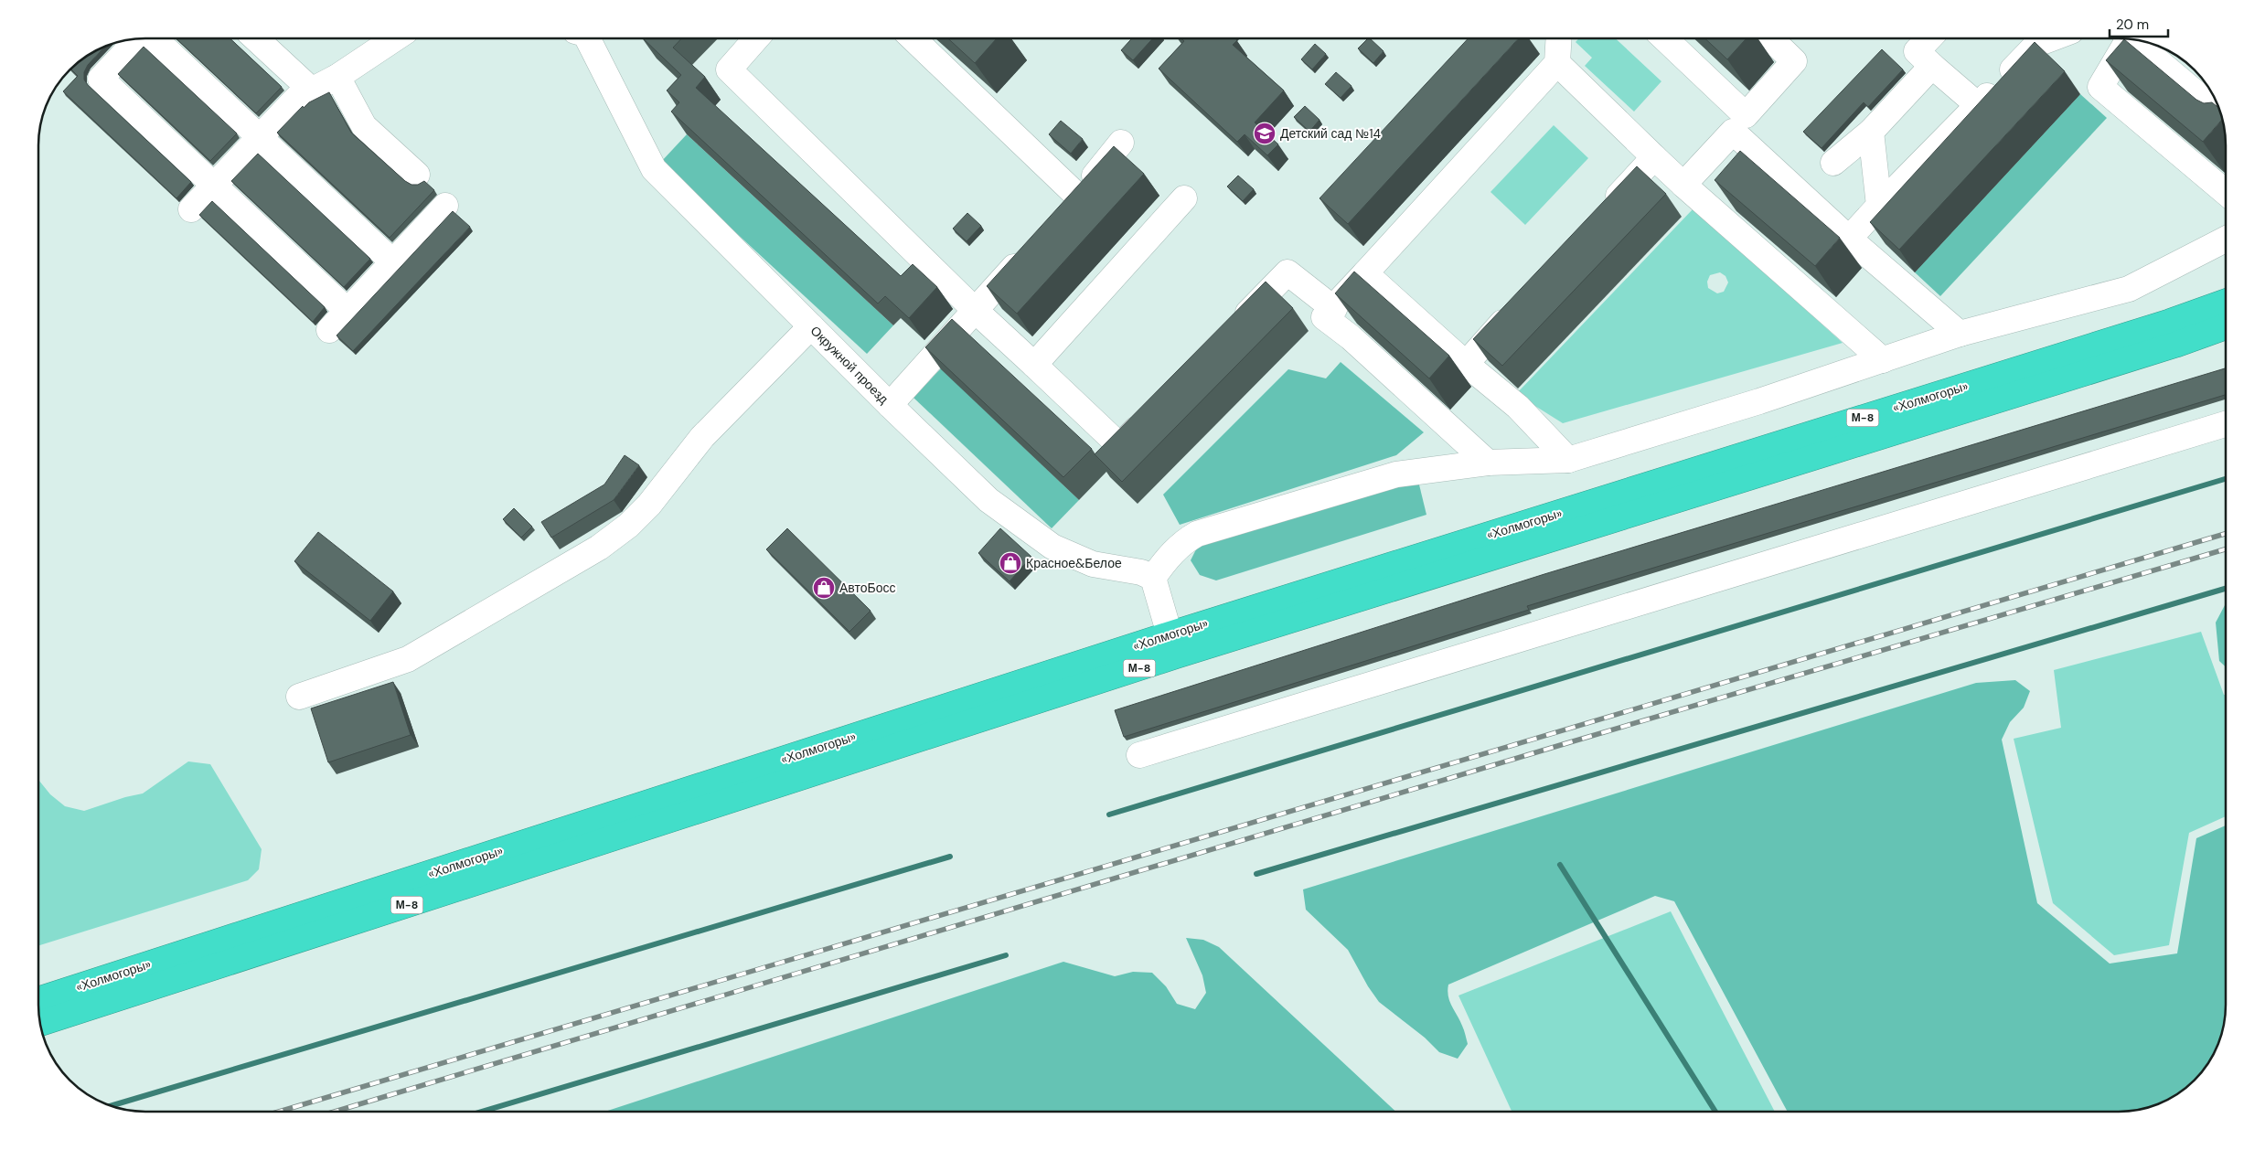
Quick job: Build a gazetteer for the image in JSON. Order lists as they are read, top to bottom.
{
  "streets": {
    "highway": ["«Холмогоры»", "М-8"],
    "street": ["Окружной проезд"]
  },
  "places": {
    "school or university": ["Детский сад №14"],
    "shop": ["Красное&Белое", "АвтоБосс"]
  },
  "scale_bar": "20 m"
}
